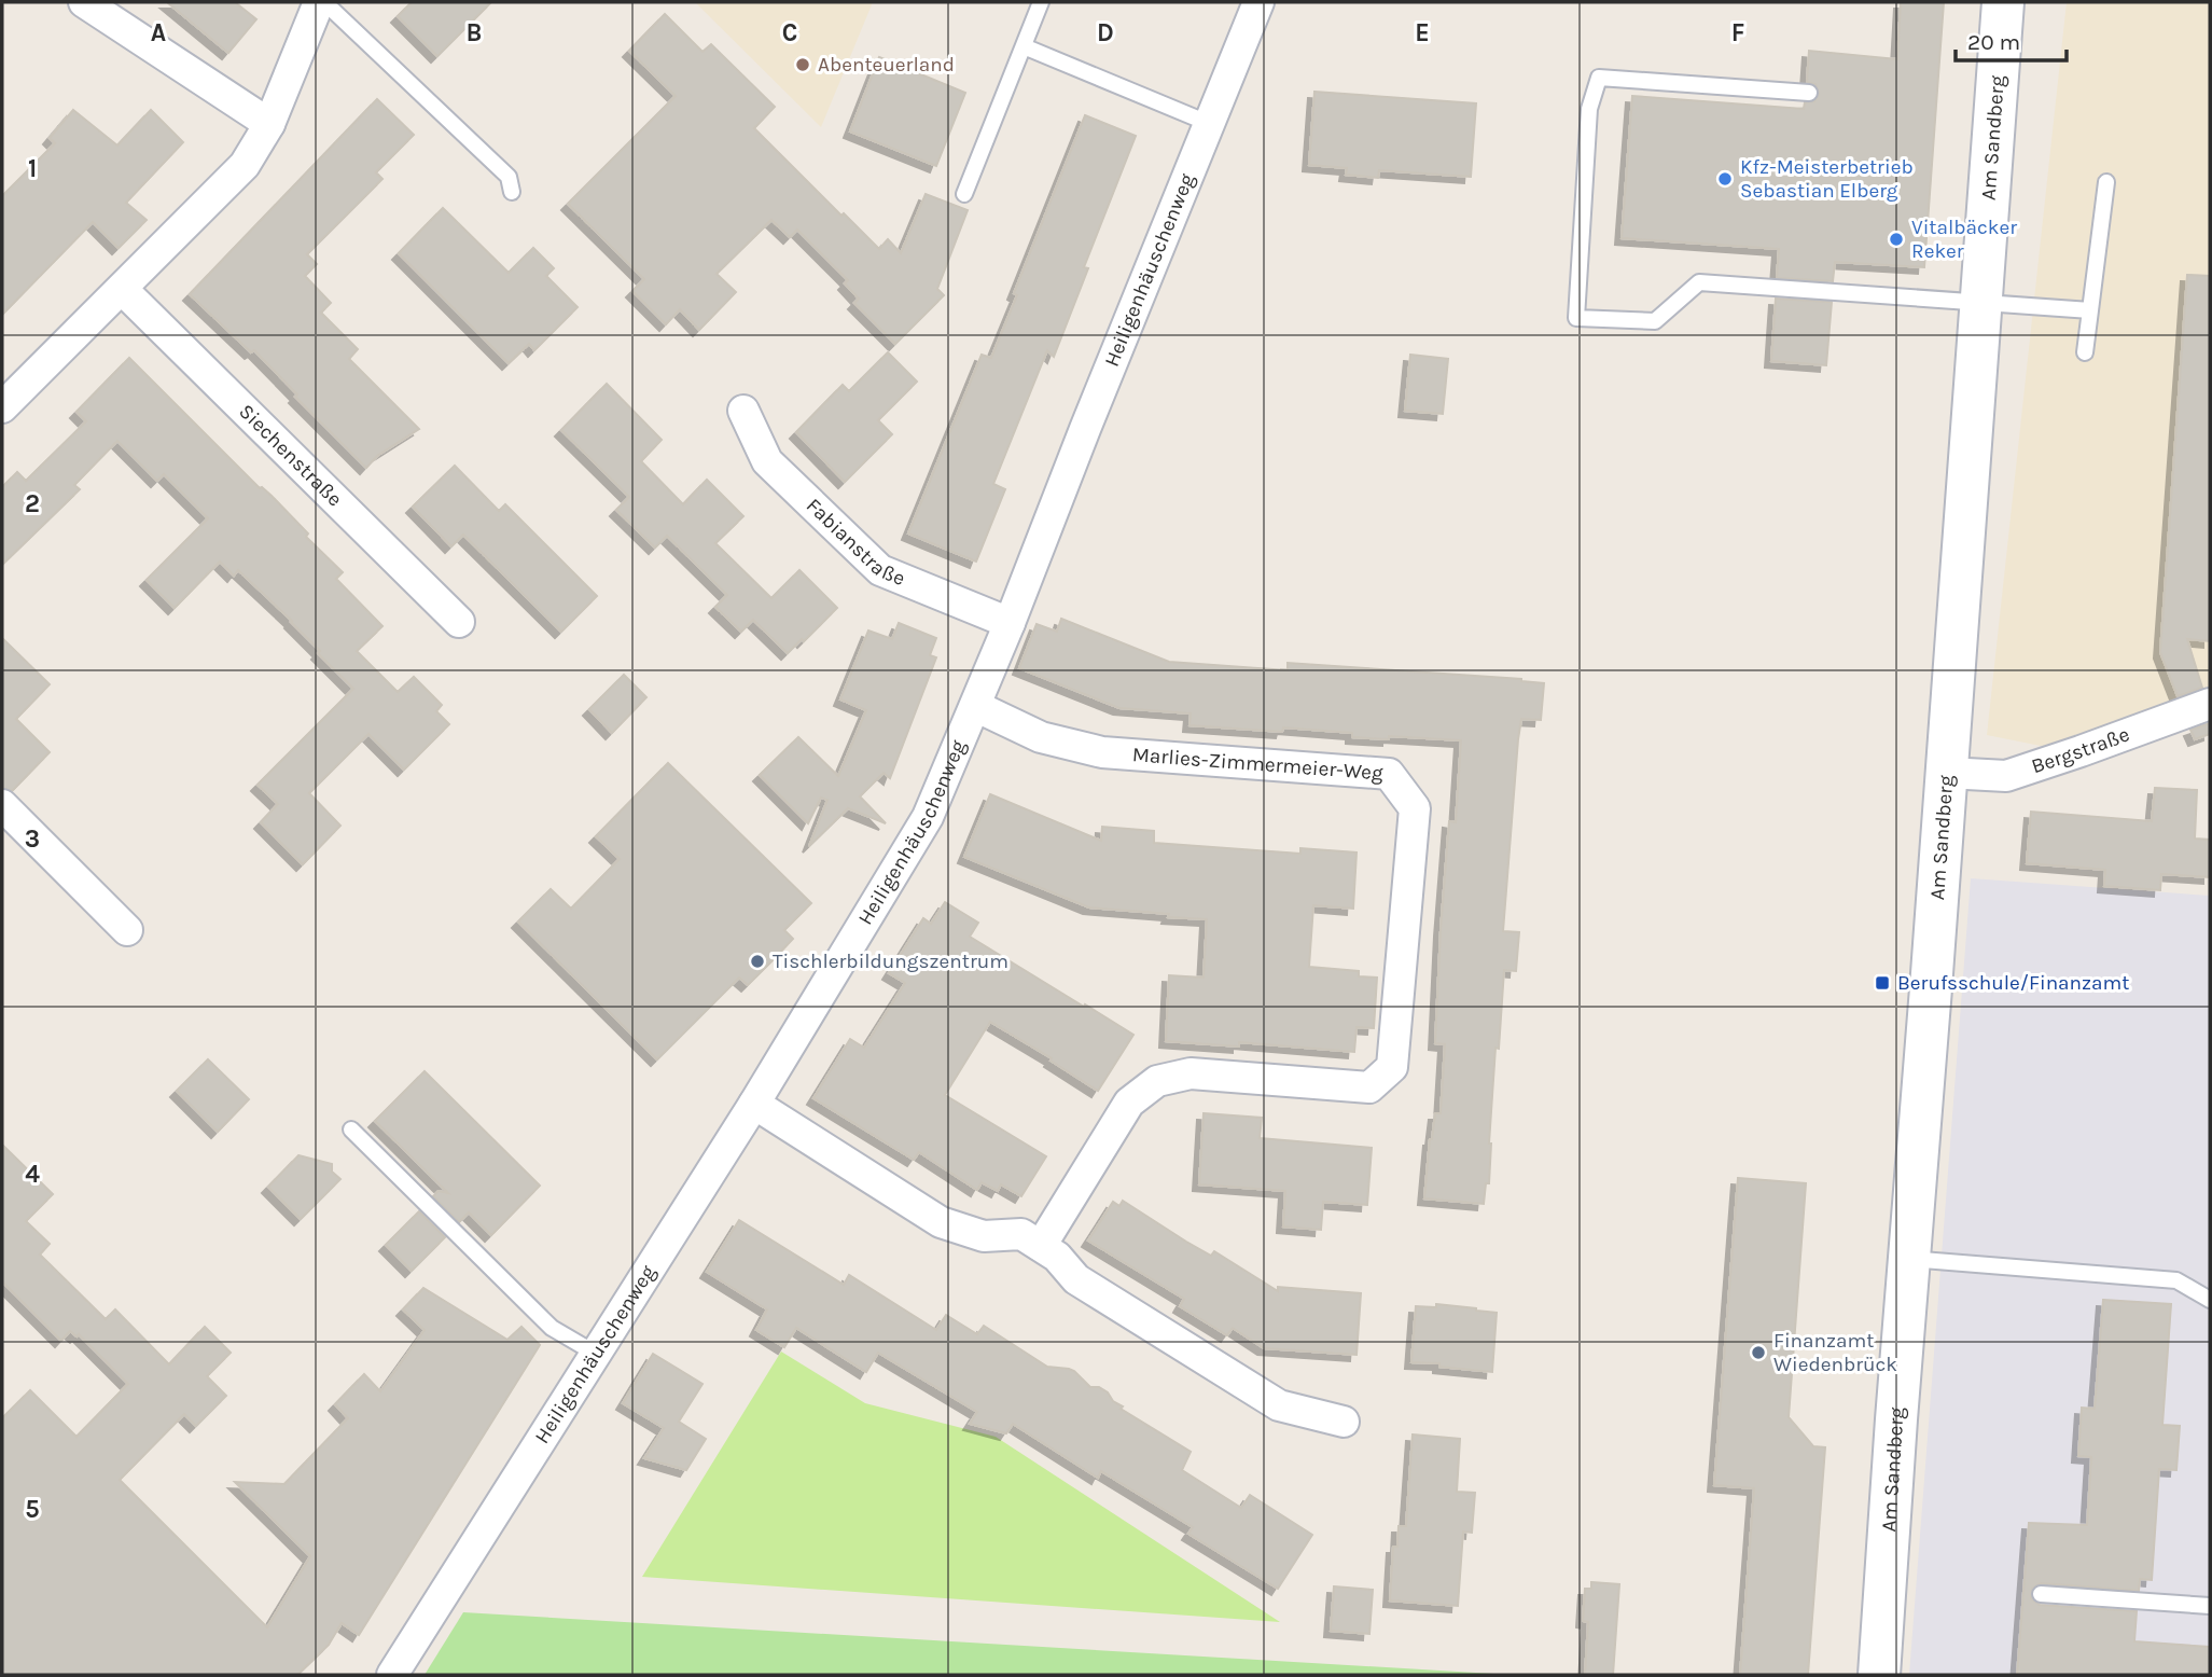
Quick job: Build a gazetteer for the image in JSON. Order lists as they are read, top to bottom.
{
  "streets": {
    "main road": ["Am Sandberg"],
    "street": [
      "Heiligenhäuschenweg",
      "Siechenstraße",
      "Fabianstraße",
      "Bergstraße",
      "Marlies-Zimmermeier-Weg"
    ]
  },
  "crossings": [
    ["Am Sandberg", "Bergstraße"],
    ["Heiligenhäuschenweg", "Fabianstraße"],
    ["Heiligenhäuschenweg", "Marlies-Zimmermeier-Weg"]
  ],
  "places": {
    "other": [
      "Abenteuerland",
      "Kfz-Meisterbetrieb Sebastian Elberg",
      "Vitalbäcker Reker",
      "Tischlerbildungszentrum",
      "Finanzamt Wiedenbrück"
    ],
    "transit": ["Berufsschule/Finanzamt"]
  },
  "scale_bar": "20 m",
  "grid": {
    "columns": [
      "A",
      "B",
      "C",
      "D",
      "E",
      "F"
    ],
    "rows": [
      "1",
      "2",
      "3",
      "4",
      "5"
    ]
  }
}
